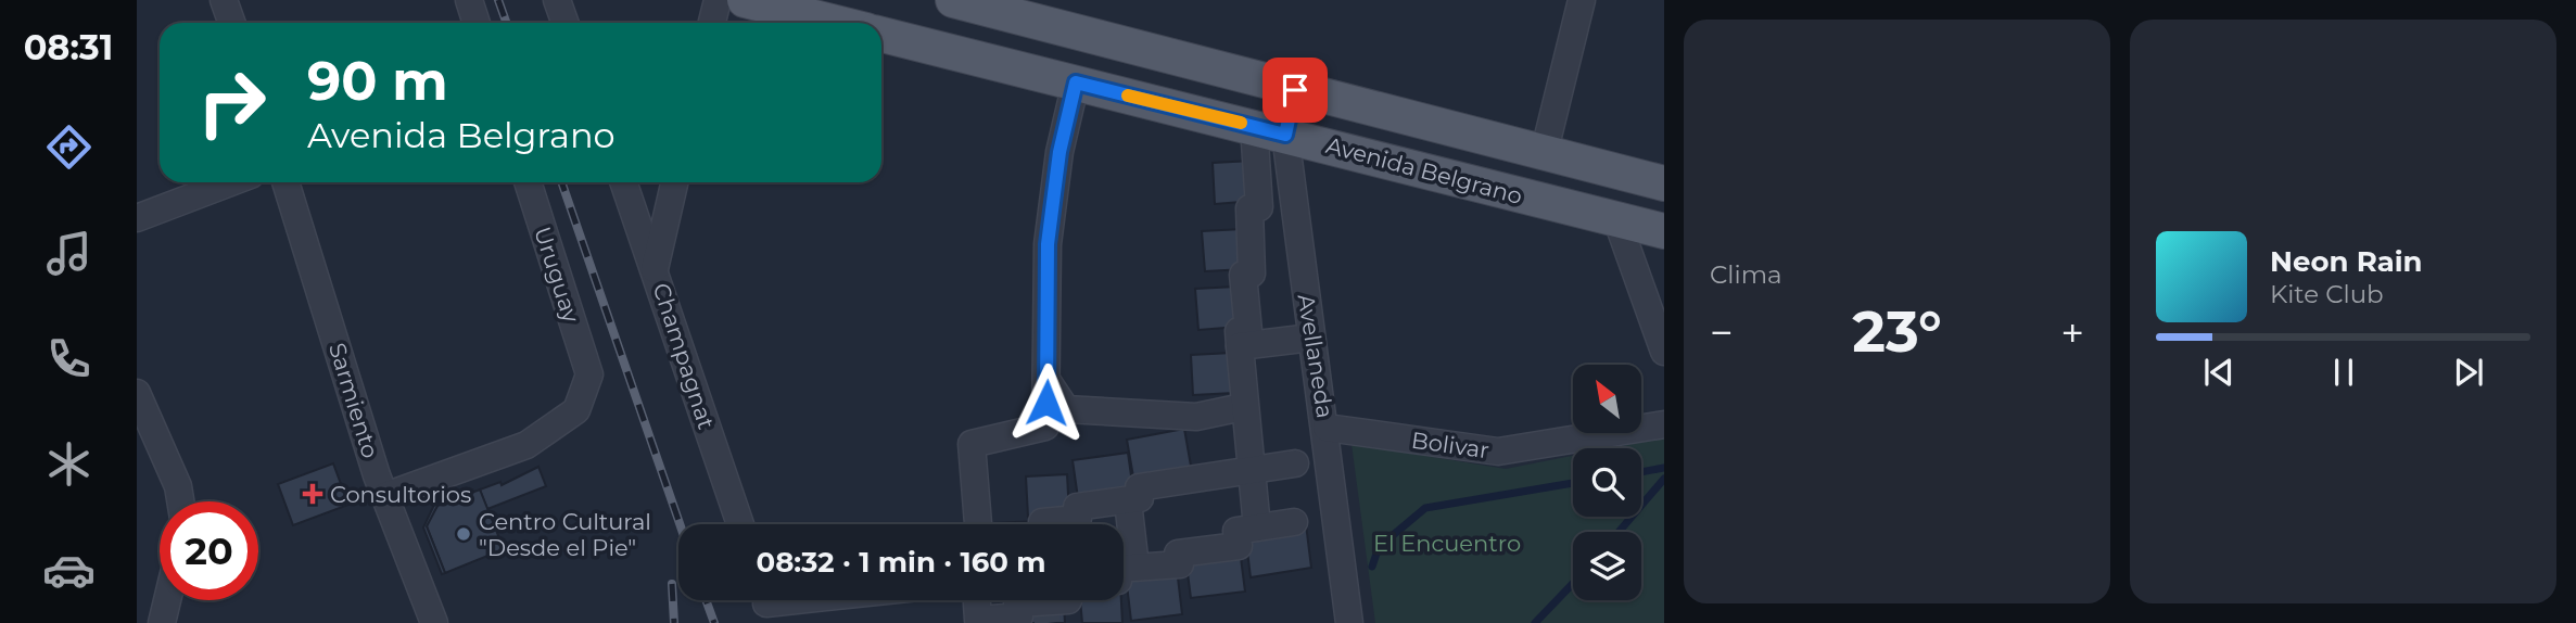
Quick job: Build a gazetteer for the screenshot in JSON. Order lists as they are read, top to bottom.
{
  "streets": {
    "main road": ["Avenida Belgrano"],
    "street": [
      "Uruguay",
      "Champagnat",
      "Avellaneda",
      "Sarmiento",
      "Bolivar"
    ]
  },
  "crossings": [
    ["Avenida Belgrano", "Avellaneda"],
    ["Uruguay", "Sarmiento"],
    ["Avellaneda", "Bolivar"]
  ],
  "parks": ["El Encuentro"],
  "places": {
    "health": ["Consultorios"],
    "other": ["Centro Cultural \"Desde el Pie\""]
  },
  "north": "top left",
  "page": {
    "tabs": "08:31",
    "tile": "Clima",
    "turn": ["90 m", "Avenida Belgrano"],
    "song": ["Neon Rain", "Kite Club"],
    "heat": ["−", "23°", "+"],
    "limit": "20",
    "trip": "08:32 · 1 min · 160 m"
  }
}
